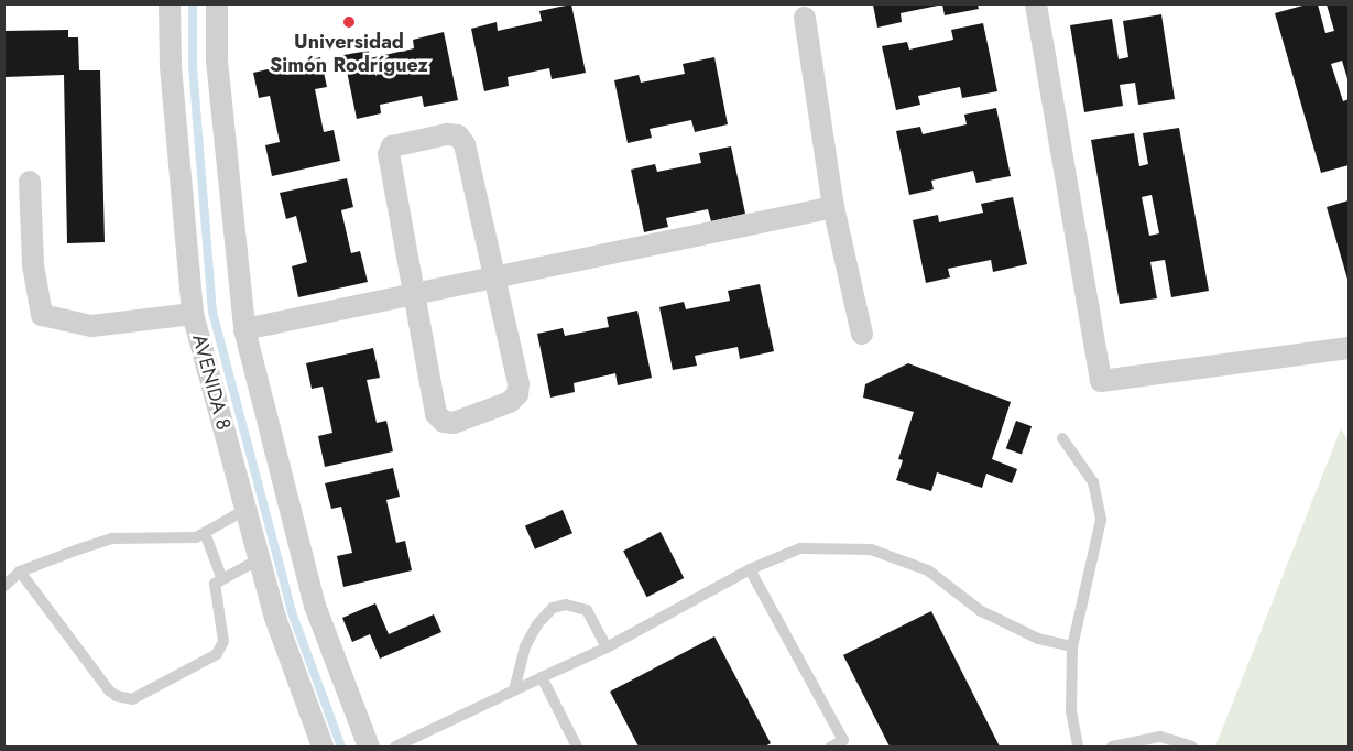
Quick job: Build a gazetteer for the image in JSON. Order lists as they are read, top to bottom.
{
  "streets": {
    "street": ["AVENIDA 8"]
  },
  "places": ["Universidad Simón Rodríguez"]
}
